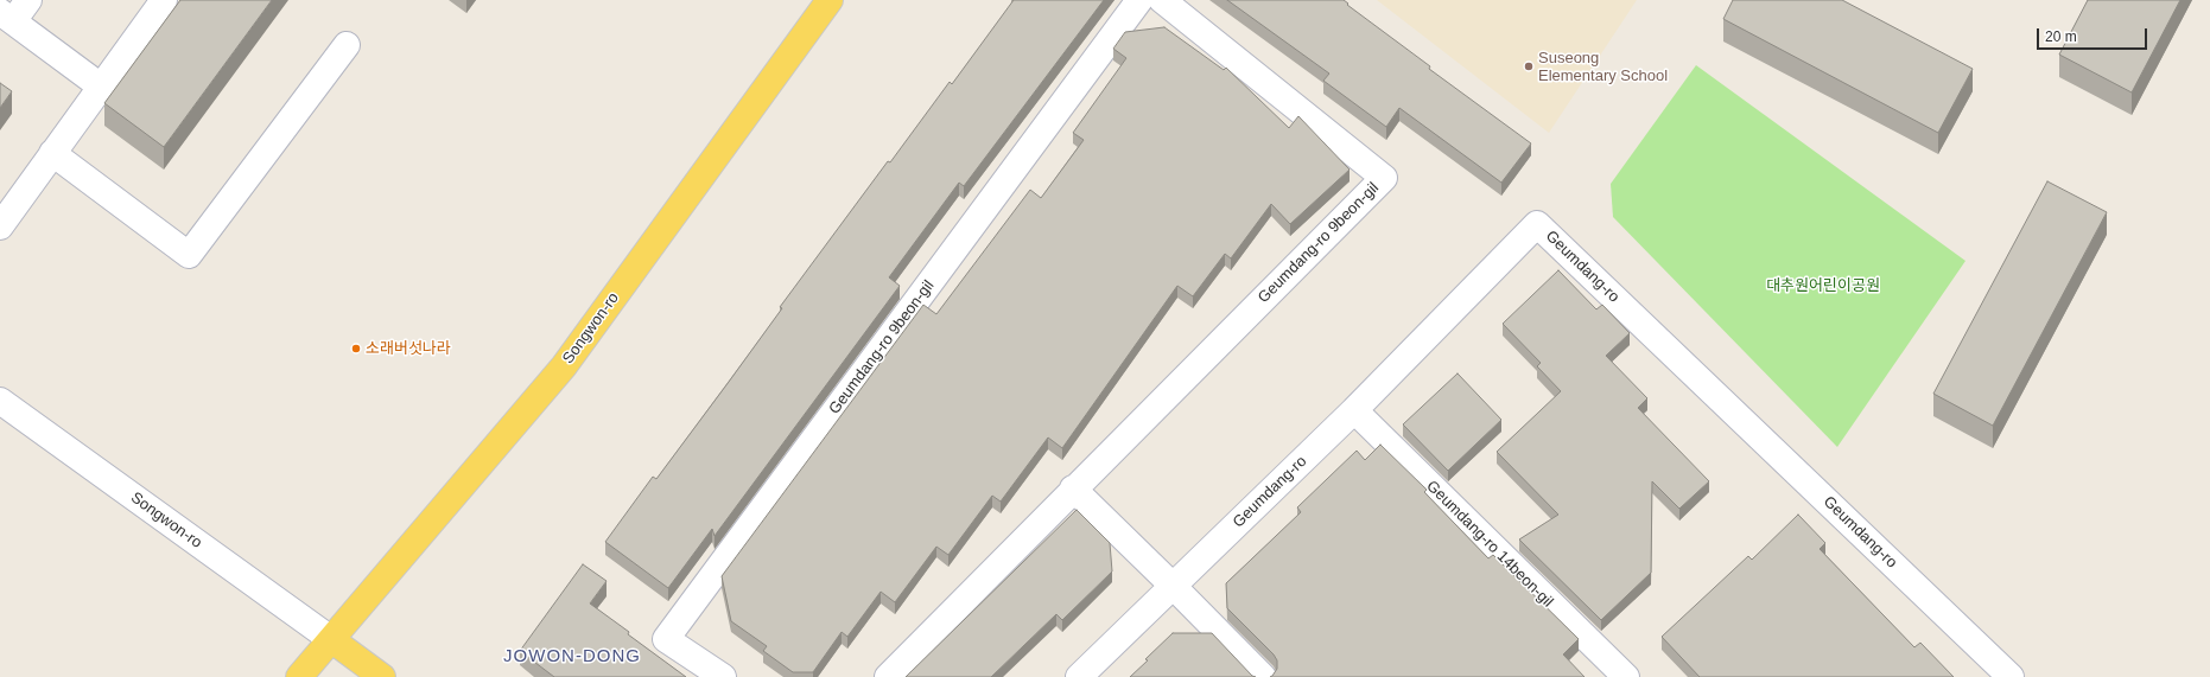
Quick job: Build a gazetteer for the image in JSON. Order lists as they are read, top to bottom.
{
  "streets": {
    "main road": ["Songwon-ro"],
    "street": ["Geumdang-ro 9beon-gil", "Geumdang-ro", "Geumdang-ro 14beon-gil"]
  },
  "crossings": [
    ["Geumdang-ro", "Geumdang-ro 14beon-gil"]
  ],
  "districts": ["JOWON-DONG"],
  "parks": ["대추원어린이공원"],
  "places": ["Suseong Elementary School", "소래버섯나라"],
  "scale_bar": "20 m"
}
